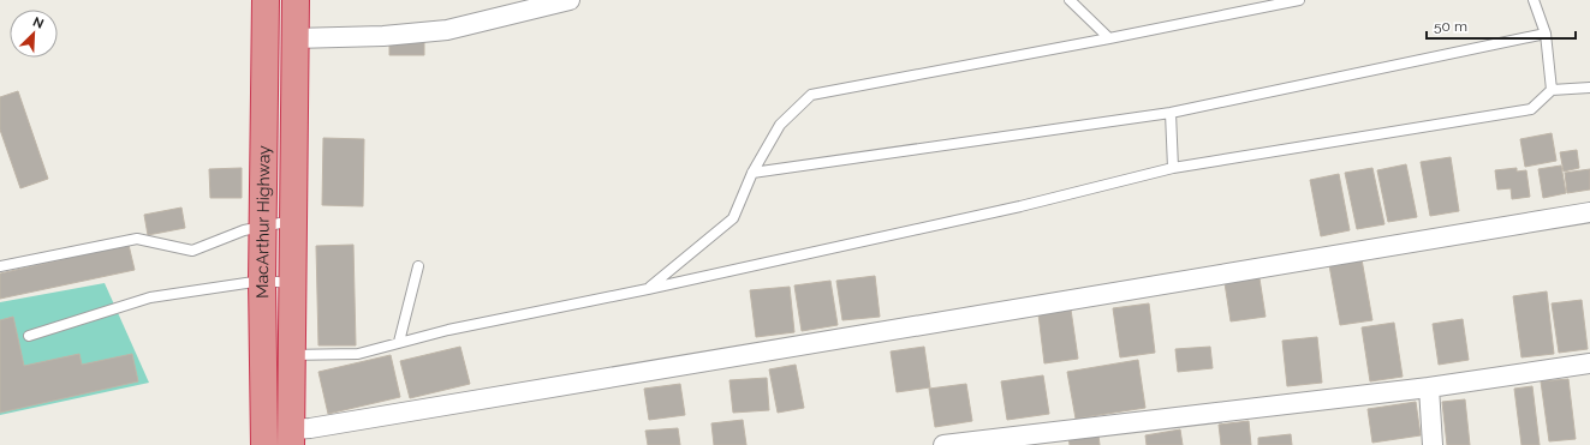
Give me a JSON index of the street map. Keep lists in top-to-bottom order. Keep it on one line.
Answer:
{"streets":{"highway":["MacArthur Highway"]},"scale_bar":"50 m","north":"top right"}
